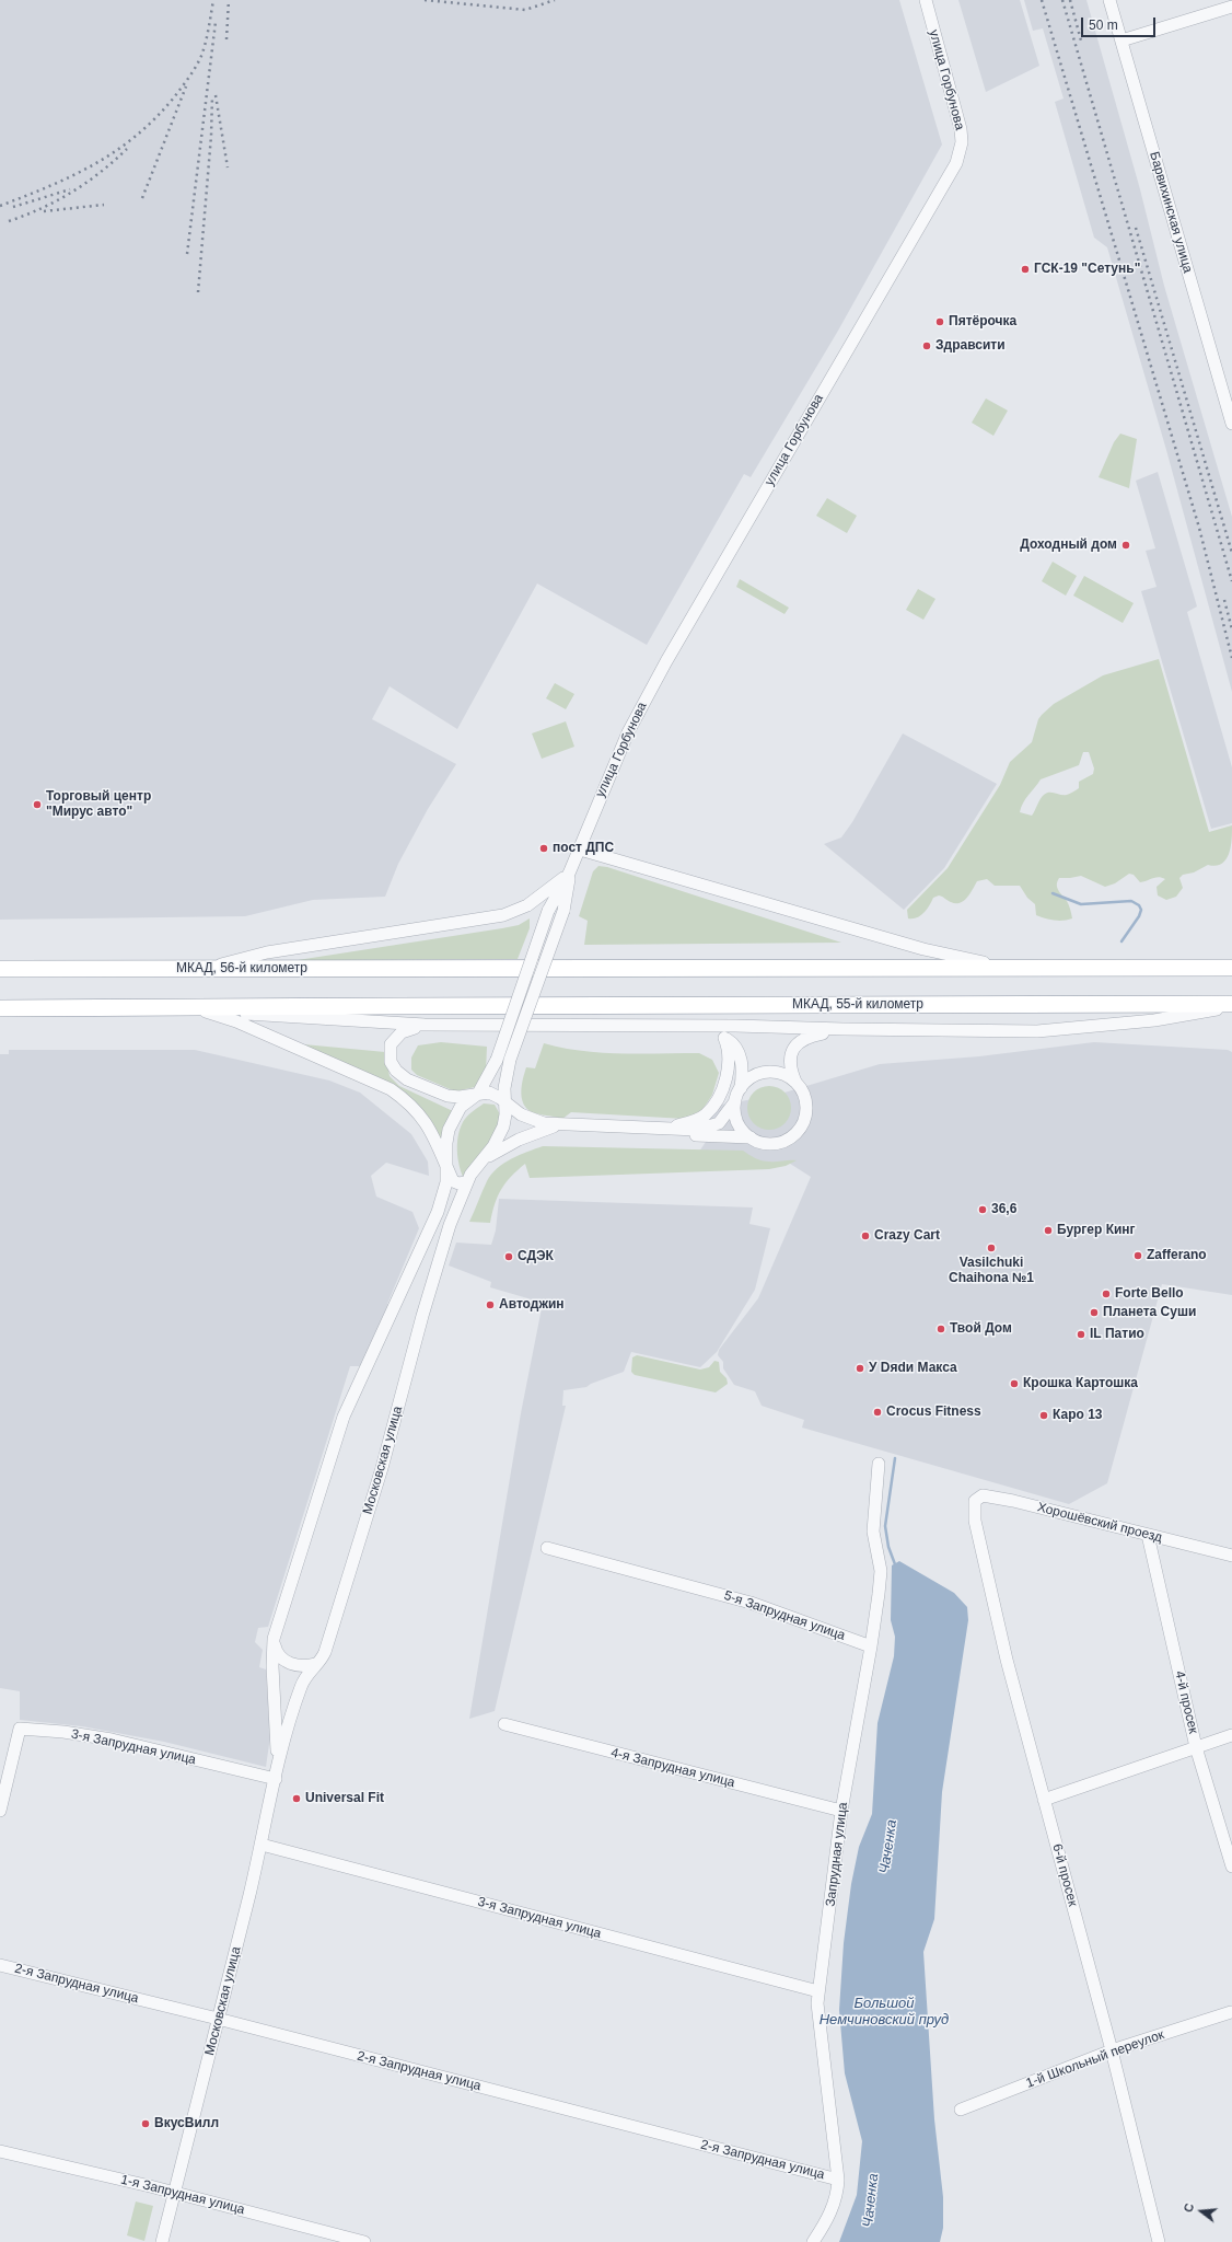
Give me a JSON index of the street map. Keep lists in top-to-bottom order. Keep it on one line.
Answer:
{"streets":{"highway":["МКАД, 56-й километр","МКАД, 55-й километр"],"street":["улица Горбунова","Барвихинская улица","Московская улица","Хорошёвский проезд","5-я Запрудная улица","4-й просек","3-я Запрудная улица","4-я Запрудная улица","Запрудная улица","6-й просек","2-я Запрудная улица","1-й Школьный переулок","1-я Запрудная улица"]},"crossings":[["улица Горбунова","Московская улица"],["Московская улица","3-я Запрудная улица"],["Московская улица","2-я Запрудная улица"],["Московская улица","1-я Запрудная улица"],["Хорошёвский проезд","4-й просек"],["Хорошёвский проезд","6-й просек"],["5-я Запрудная улица","Запрудная улица"],["3-я Запрудная улица","Запрудная улица"],["4-я Запрудная улица","Запрудная улица"],["Запрудная улица","2-я Запрудная улица"],["6-й просек","1-й Школьный переулок"]],"water":["Чаченка","Большой Немчиновский пруд"],"places":["ГСК-19 \"Сетунь\"","Пятёрочка","Здравсити","Доходный дом","Торговый центр \"Мирус авто\"","пост ДПС","36,6","Бургер Кинг","Crazy Cart","Vasilchuki Chaihona №1","Zafferano","СДЭК","Forte Bello","Автоджин","Планета Суши","Твой Дом","IL Патио","У Dяdи Макса","Крошка Картошка","Crocus Fitness","Каро 13","Universal Fit","ВкусВилл"],"scale_bar":"50 m","north":"left"}
